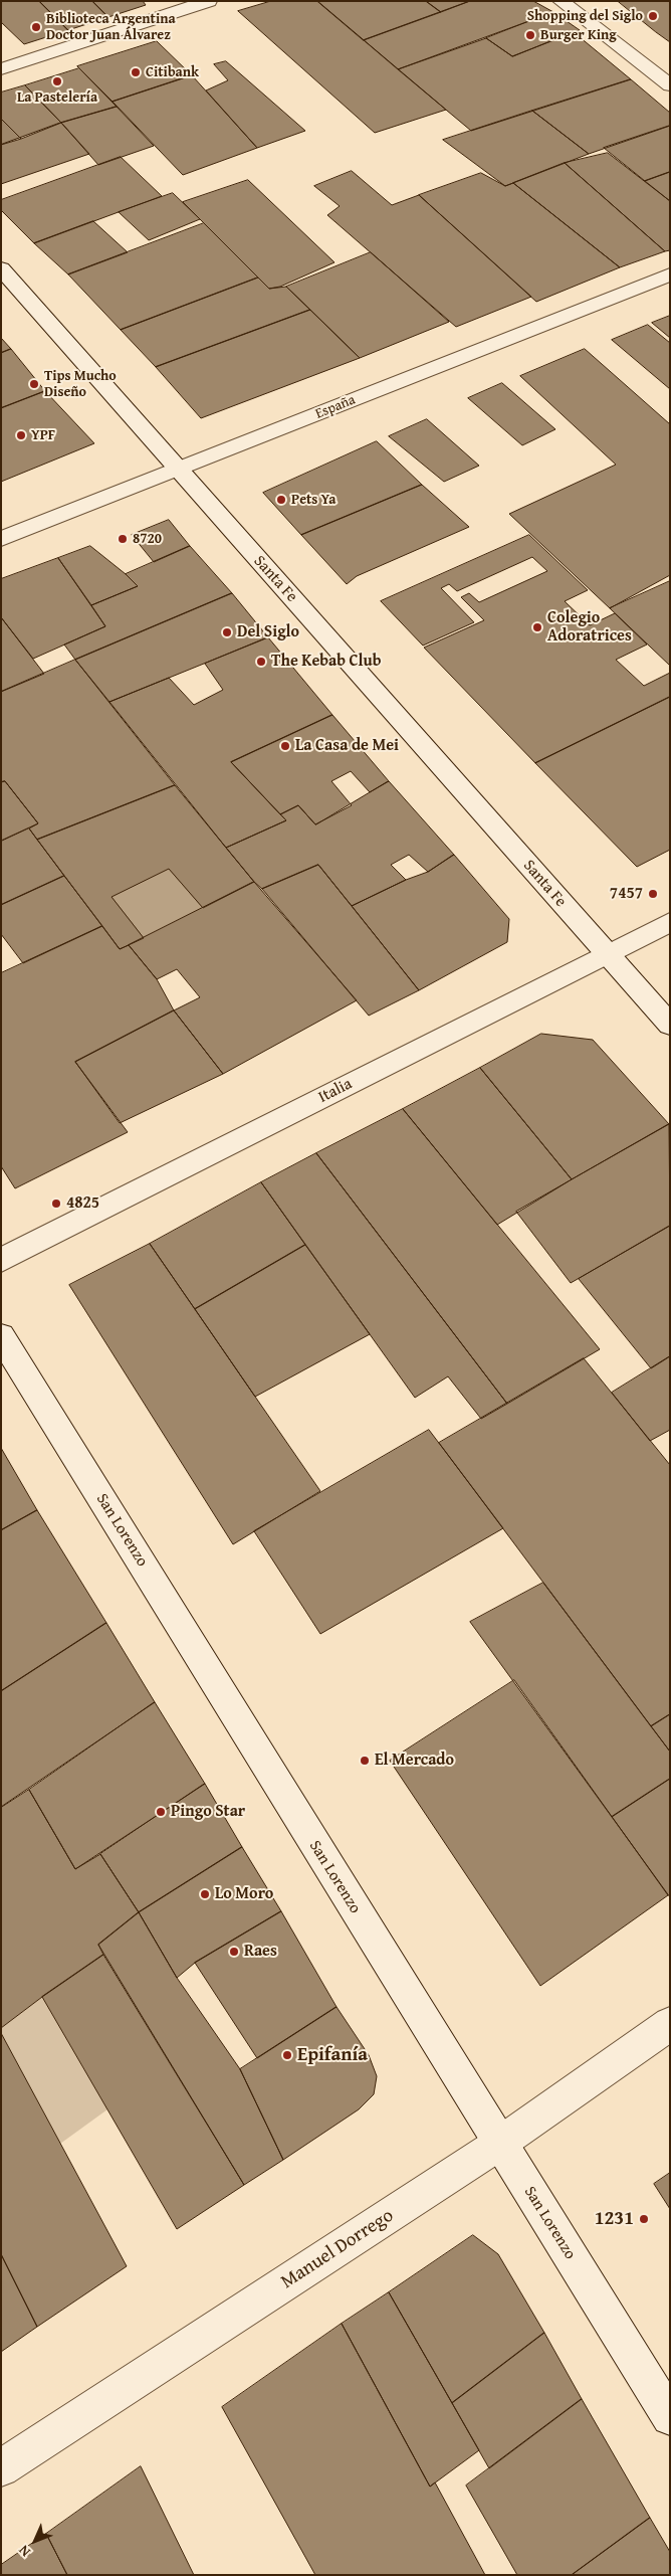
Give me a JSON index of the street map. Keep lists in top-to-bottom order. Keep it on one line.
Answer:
{"streets":{"street":["España","Santa Fe","Italia","San Lorenzo","Manuel Dorrego"]},"crossings":[["España","Santa Fe"],["Santa Fe","Italia"],["San Lorenzo","Manuel Dorrego"]],"places":["Shopping del Siglo","Biblioteca Argentina Doctor Juan Álvarez","Burger King","Citibank","La Pastelería","Tips Mucho Diseño","YPF","Pets Ya","8720","Colegio Adoratrices","Del Siglo","The Kebab Club","La Casa de Mei","7457","4825","El Mercado","Pingo Star","Lo Moro","Raes","Epifanía","1231"],"north":"bottom left"}
